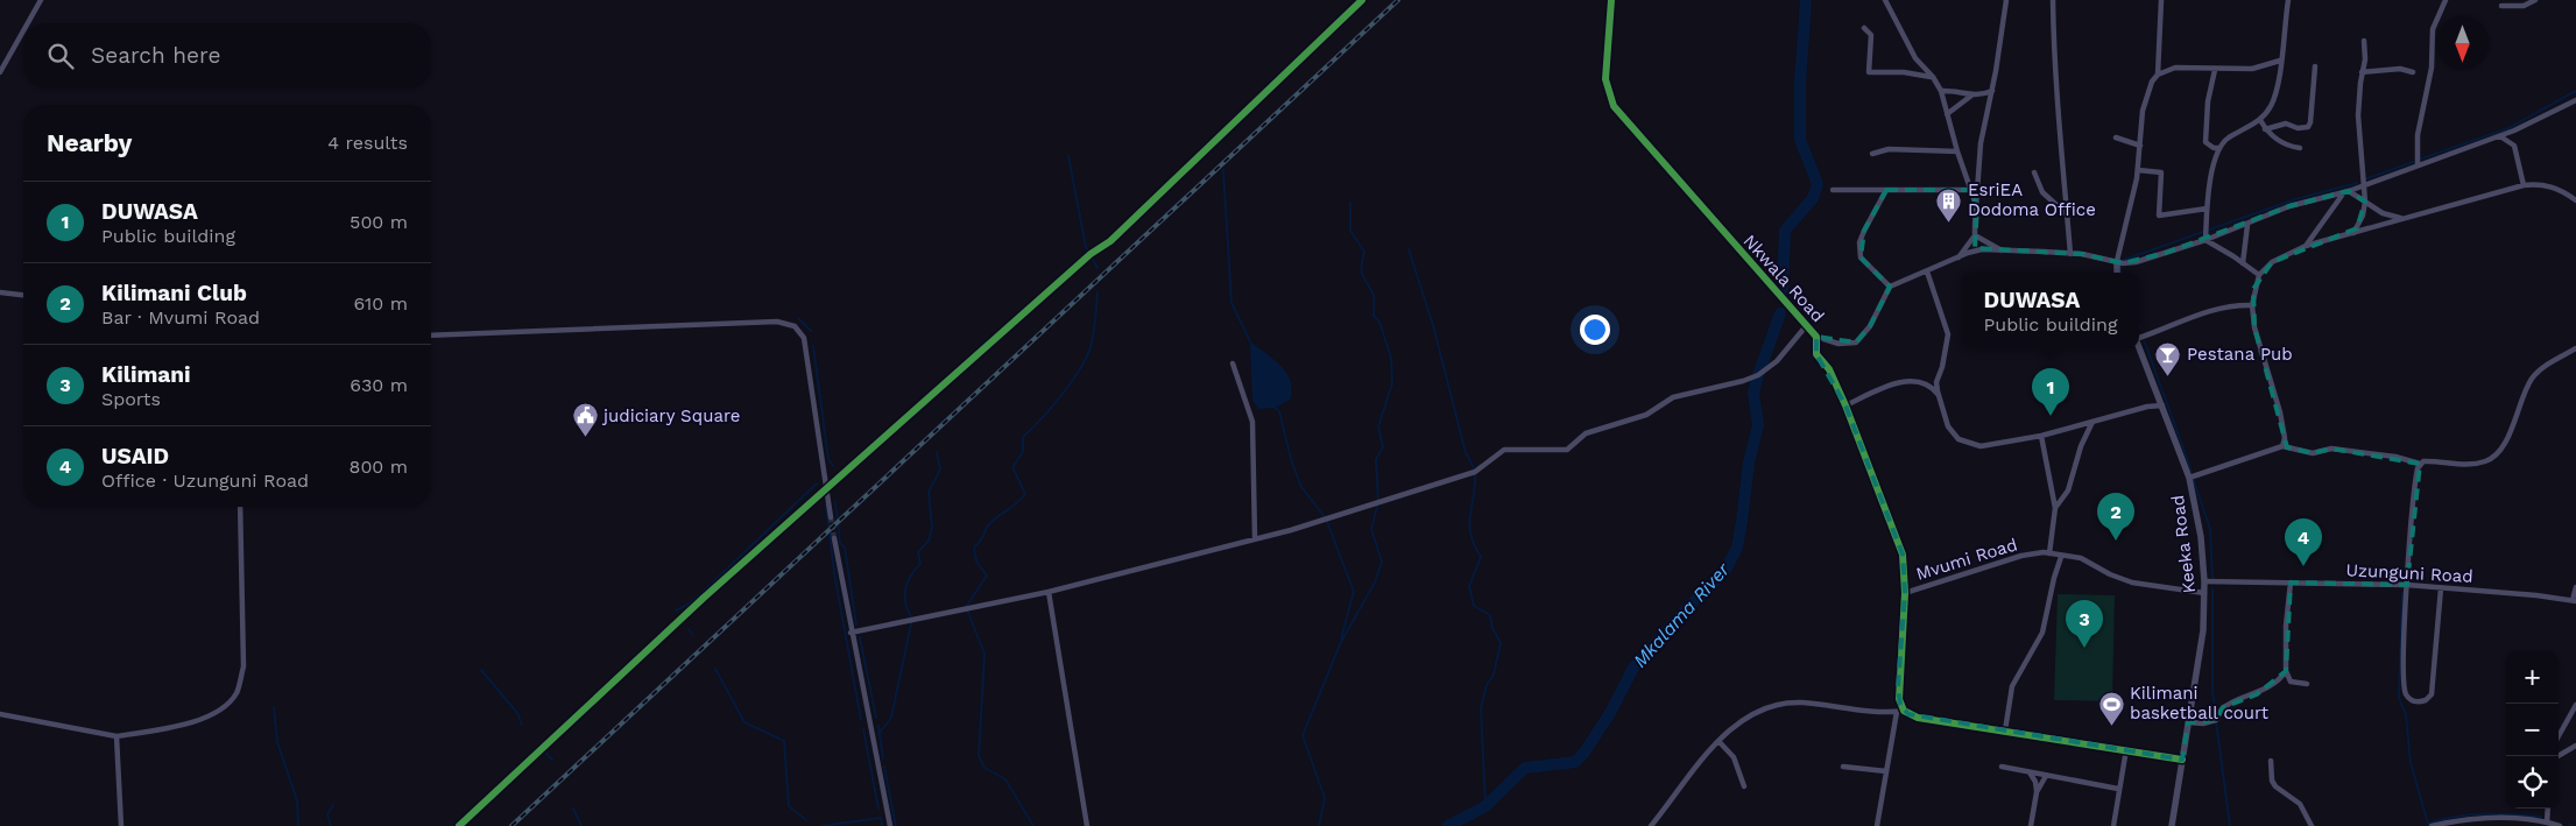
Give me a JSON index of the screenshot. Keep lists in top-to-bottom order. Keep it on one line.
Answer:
{"streets":{"street":["Nkwala Road","Keeka Road","Mvumi Road","Uzunguni Road"]},"crossings":[["Nkwala Road","Mvumi Road"],["Keeka Road","Mvumi Road"],["Keeka Road","Uzunguni Road"]],"water":["Mkalama River"],"places":{"building":["EsriEA Dodoma Office"],"bar":["Pestana Pub"],"public building":["judiciary Square"],"sports":["Kilimani basketball court"]},"north":"bottom","page":{"search":"Search here","heading":["Nearby","4 results"],"list":[{"mark":"1","name":"DUWASA","note":"Public building","value":"500 m"},{"mark":"2","name":"Kilimani Club","note":"Bar · Mvumi Road","value":"610 m"},{"mark":"3","name":"Kilimani","note":"Sports","value":"630 m"},{"mark":"4","name":"USAID","note":"Office · Uzunguni Road","value":"800 m"}],"popup":["DUWASA","Public building"],"pins":["1","2","4","3"],"map_buttons":["+","−"]}}
